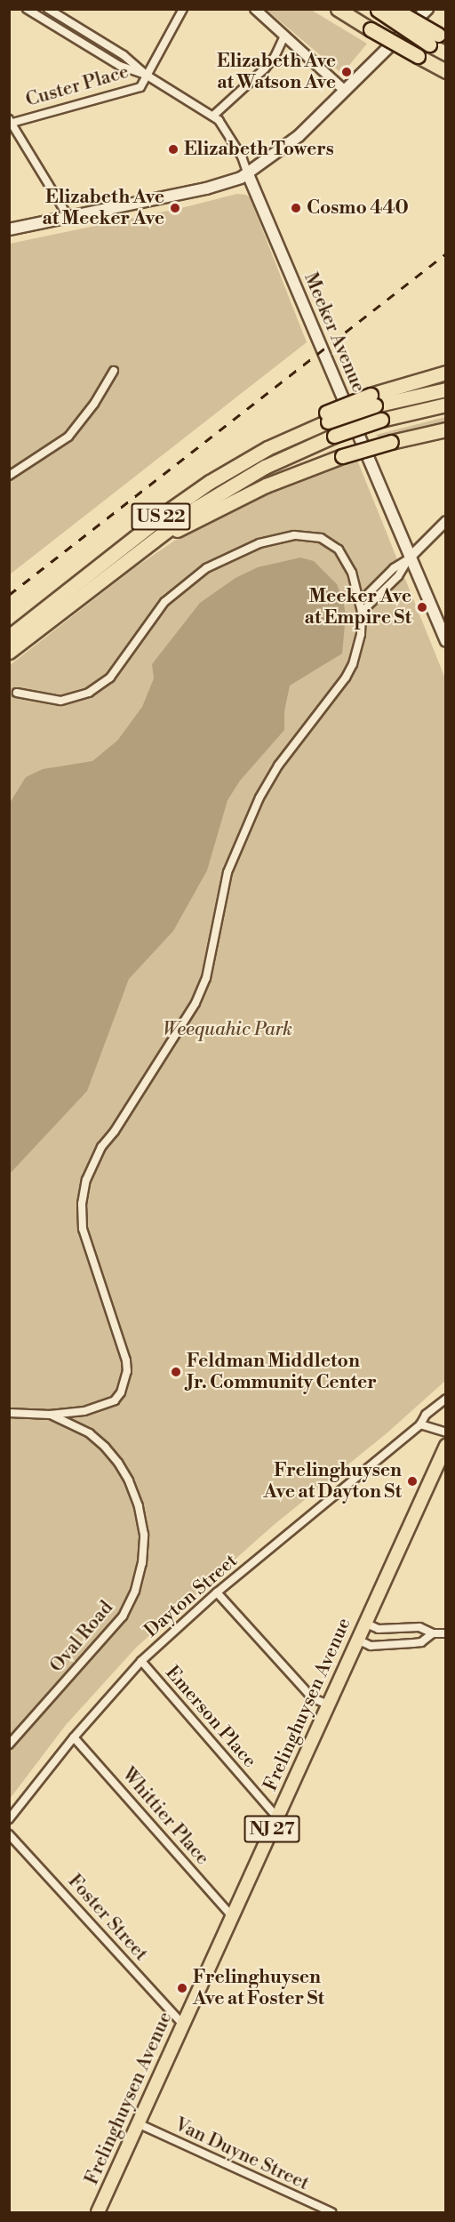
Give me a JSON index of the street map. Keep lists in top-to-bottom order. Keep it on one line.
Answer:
{"streets":{"highway":["US 22"],"main road":["Meeker Avenue","Frelinghuysen Avenue","NJ 27"],"street":["Custer Place","Dayton Street","Oval Road","Emerson Place","Whittier Place","Foster Street","Van Duyne Street"]},"crossings":[["Custer Place","Meeker Avenue"],["Dayton Street","Emerson Place"],["Dayton Street","Whittier Place"],["Frelinghuysen Avenue","Emerson Place"],["Frelinghuysen Avenue","Whittier Place"],["Frelinghuysen Avenue","Foster Street"],["Frelinghuysen Avenue","Van Duyne Street"]],"parks":["Weequahic Park"],"places":["Elizabeth Ave at Watson Ave","Elizabeth Towers","Elizabeth Ave at Meeker Ave","Cosmo 440","Meeker Ave at Empire St","Feldman Middleton Jr. Community Center","Frelinghuysen Ave at Dayton St","Frelinghuysen Ave at Foster St"]}
